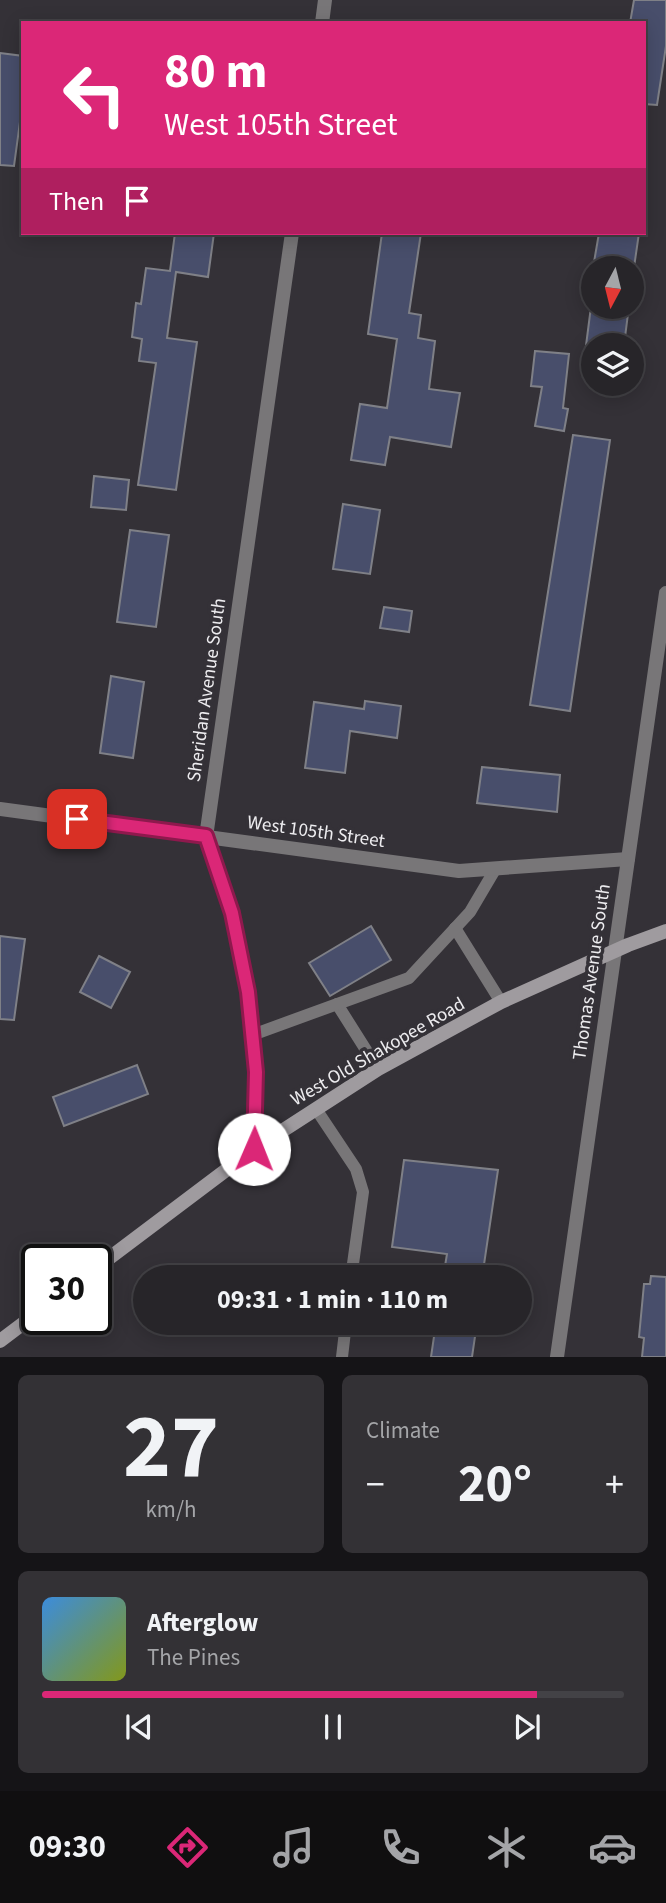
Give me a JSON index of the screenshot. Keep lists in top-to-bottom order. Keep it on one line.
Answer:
{"streets":{"main road":["West Old Shakopee Road"],"street":["Sheridan Avenue South","West 105th Street","Thomas Avenue South"]},"crossings":[["Sheridan Avenue South","West 105th Street"],["Sheridan Avenue South","West Old Shakopee Road"],["West 105th Street","Thomas Avenue South"],["Thomas Avenue South","West Old Shakopee Road"]],"north":"bottom","page":{"turn":["80 m","West 105th Street"],"then":"Then","limit":"30","trip":"09:31 · 1 min · 110 m","tile":[["27","km/h"],"Climate"],"heat":["−","20°","+"],"song":["Afterglow","The Pines"],"tabs":"09:30"}}
